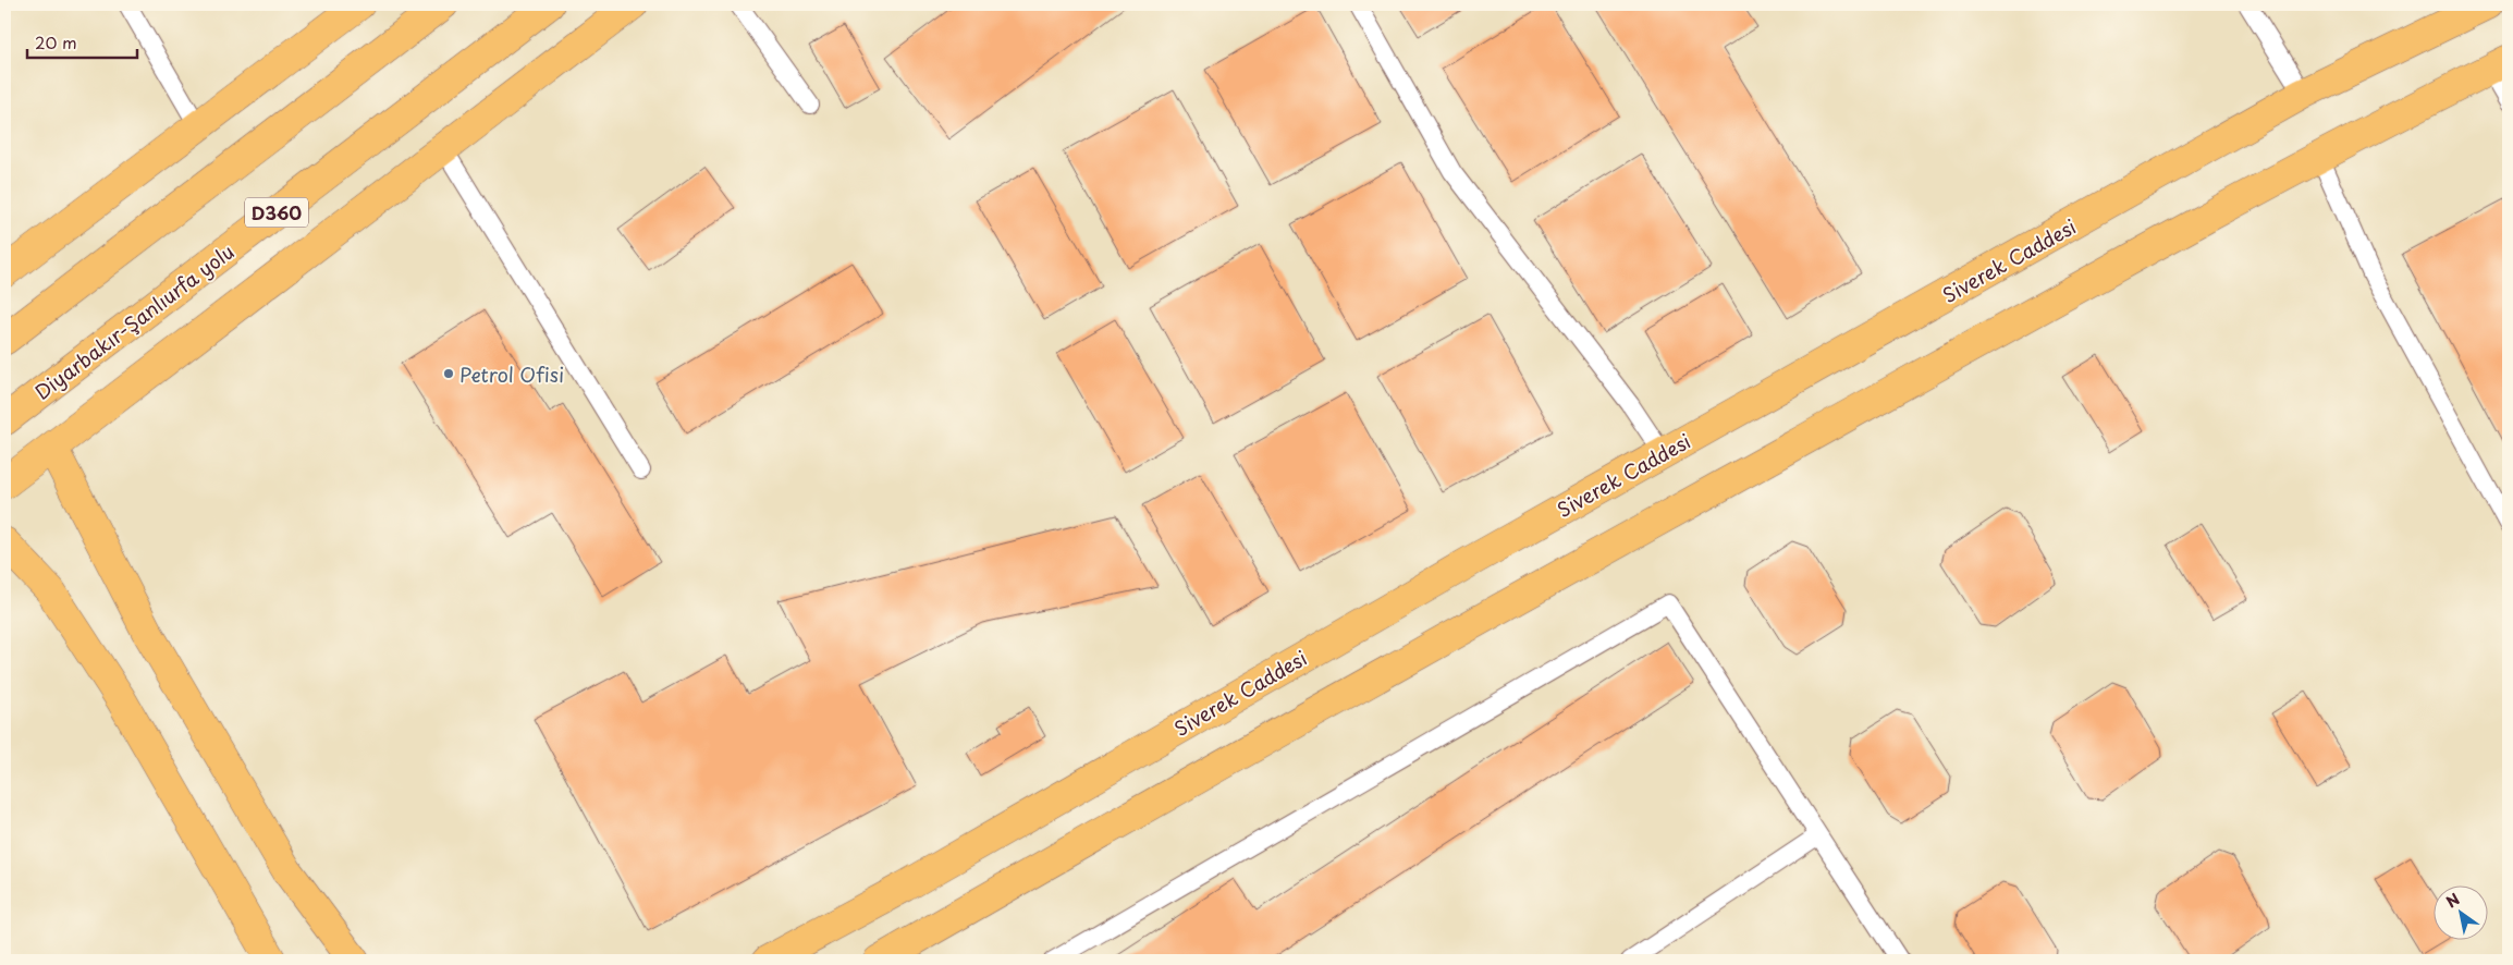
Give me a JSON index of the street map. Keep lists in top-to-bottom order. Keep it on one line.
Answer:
{"streets":{"main road":["D360","Siverek Caddesi","Diyarbakır-Şanlıurfa yolu"]},"places":["Petrol Ofisi"],"scale_bar":"20 m","north":"top left"}
